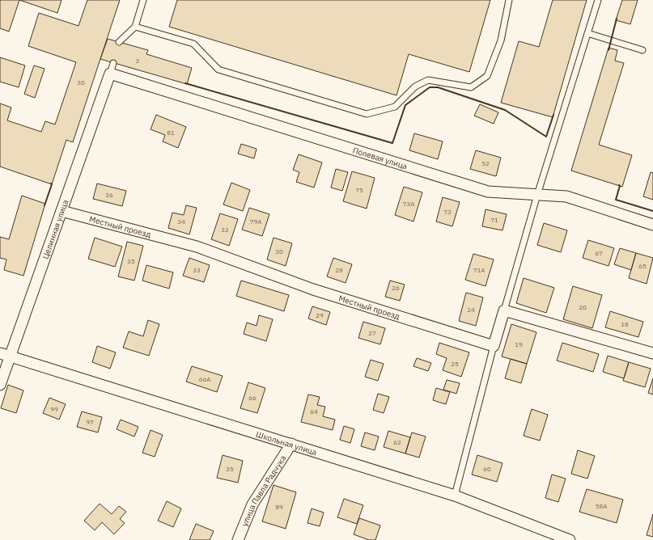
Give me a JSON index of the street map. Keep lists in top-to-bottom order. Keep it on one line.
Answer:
{"streets":{"street":["Полевая улица","Местный проезд","Целинная улица","Школьная улица","улица Павла Радчука"]},"crossings":[["Полевая улица","Целинная улица"],["Местный проезд","Целинная улица"],["Целинная улица","Школьная улица"],["Школьная улица","улица Павла Радчука"]],"house_numbers":["3","30","81","52","75","36","73А","73","71","34","79А","32","30","67","35","65","33","28","71А","26","20","24","29","18","27","19","25","66А","66","99","64","97","62","35","60","58А","89"]}
